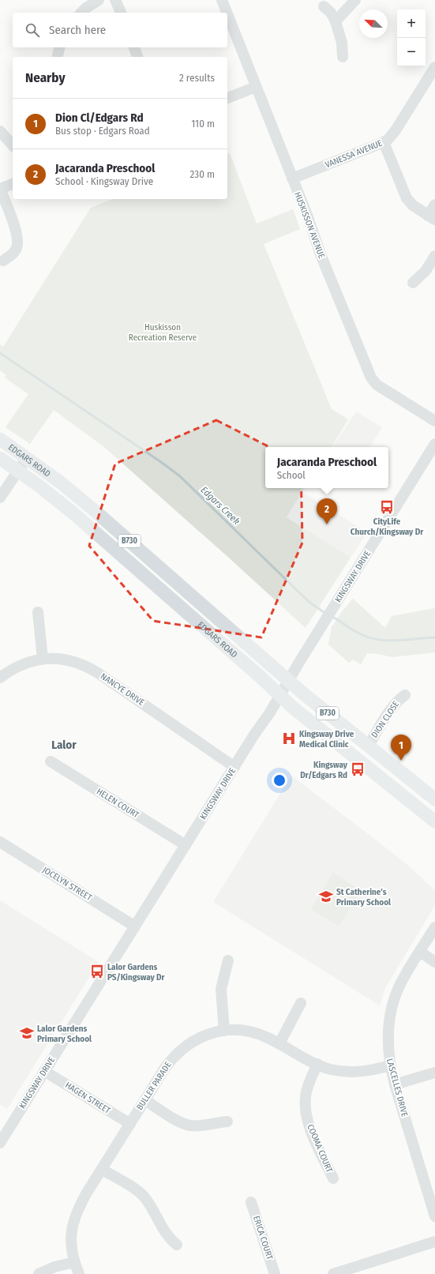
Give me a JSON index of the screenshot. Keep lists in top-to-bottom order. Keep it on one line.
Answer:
{"streets":{"main road":["EDGARS ROAD","B730"],"street":["VANESSA AVENUE","HUSKISSON AVENUE","KINGSWAY DRIVE","NANCYE DRIVE","DION CLOSE","HELEN COURT","JOCELYN STREET","BULLER PARADE","LASCELLES DRIVE","HAGEN STREET","COOMA COURT","ERICA COURT"]},"crossings":[["VANESSA AVENUE","HUSKISSON AVENUE"],["EDGARS ROAD","KINGSWAY DRIVE"],["EDGARS ROAD","DION CLOSE"],["KINGSWAY DRIVE","NANCYE DRIVE"],["KINGSWAY DRIVE","HELEN COURT"],["KINGSWAY DRIVE","JOCELYN STREET"],["KINGSWAY DRIVE","HAGEN STREET"],["BULLER PARADE","LASCELLES DRIVE"],["BULLER PARADE","HAGEN STREET"],["BULLER PARADE","COOMA COURT"]],"districts":["Lalor"],"water":["Edgars Creek"],"parks":["Huskisson Recreation Reserve"],"places":{"bus stop":["CityLife Church/Kingsway Dr","Kingsway Dr/Edgars Rd","Lalor Gardens PS/Kingsway Dr"],"hospital":["Kingsway Drive Medical Clinic"],"school or university":["St Catherine's Primary School","Lalor Gardens Primary School"]},"north":"top left","page":{"map_buttons":["+","−"],"search":"Search here","heading":["Nearby","2 results"],"list":[{"mark":"1","name":"Dion Cl/Edgars Rd","note":"Bus stop · Edgars Road","value":"110 m"},{"mark":"2","name":"Jacaranda Preschool","note":"School · Kingsway Drive","value":"230 m"}],"popup":["Jacaranda Preschool","School"],"pins":["2","1"]}}
